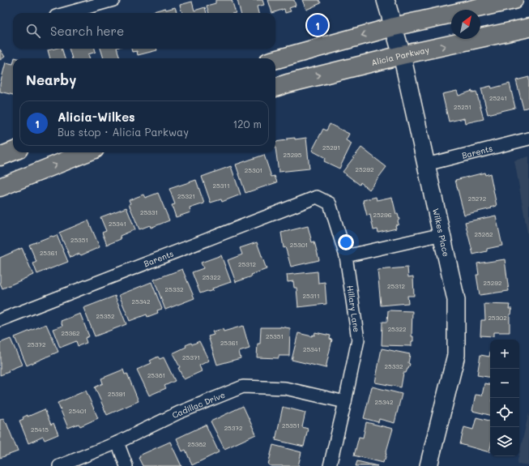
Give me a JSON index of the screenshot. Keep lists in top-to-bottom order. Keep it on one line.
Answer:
{"streets":{"main road":["Alicia Parkway"],"street":["Barents","Wilkes Place","Hillary Lane","Cadillac Drive"]},"crossings":[["Alicia Parkway","Wilkes Place"],["Barents","Wilkes Place"],["Barents","Hillary Lane"],["Hillary Lane","Cadillac Drive"]],"house_numbers":["25241","25251","25291","25295","25292","25301","25311","25321","25272","25331","25296","25341","25282","25351","25301","25361","25312","25322","25292","25312","25332","25311","25342","25352","25302","25322","25362","25351","25361","25372","25341","25371","25332","25381","25391","25342","25401","25351","25372","25415","25382"],"north":"top right","page":{"pins":"1","search":"Search here","heading":"Nearby","list":[{"mark":"1","name":"Alicia-Wilkes","note":"Bus stop · Alicia Parkway","value":"120 m"}],"map_buttons":["+","−"]}}
